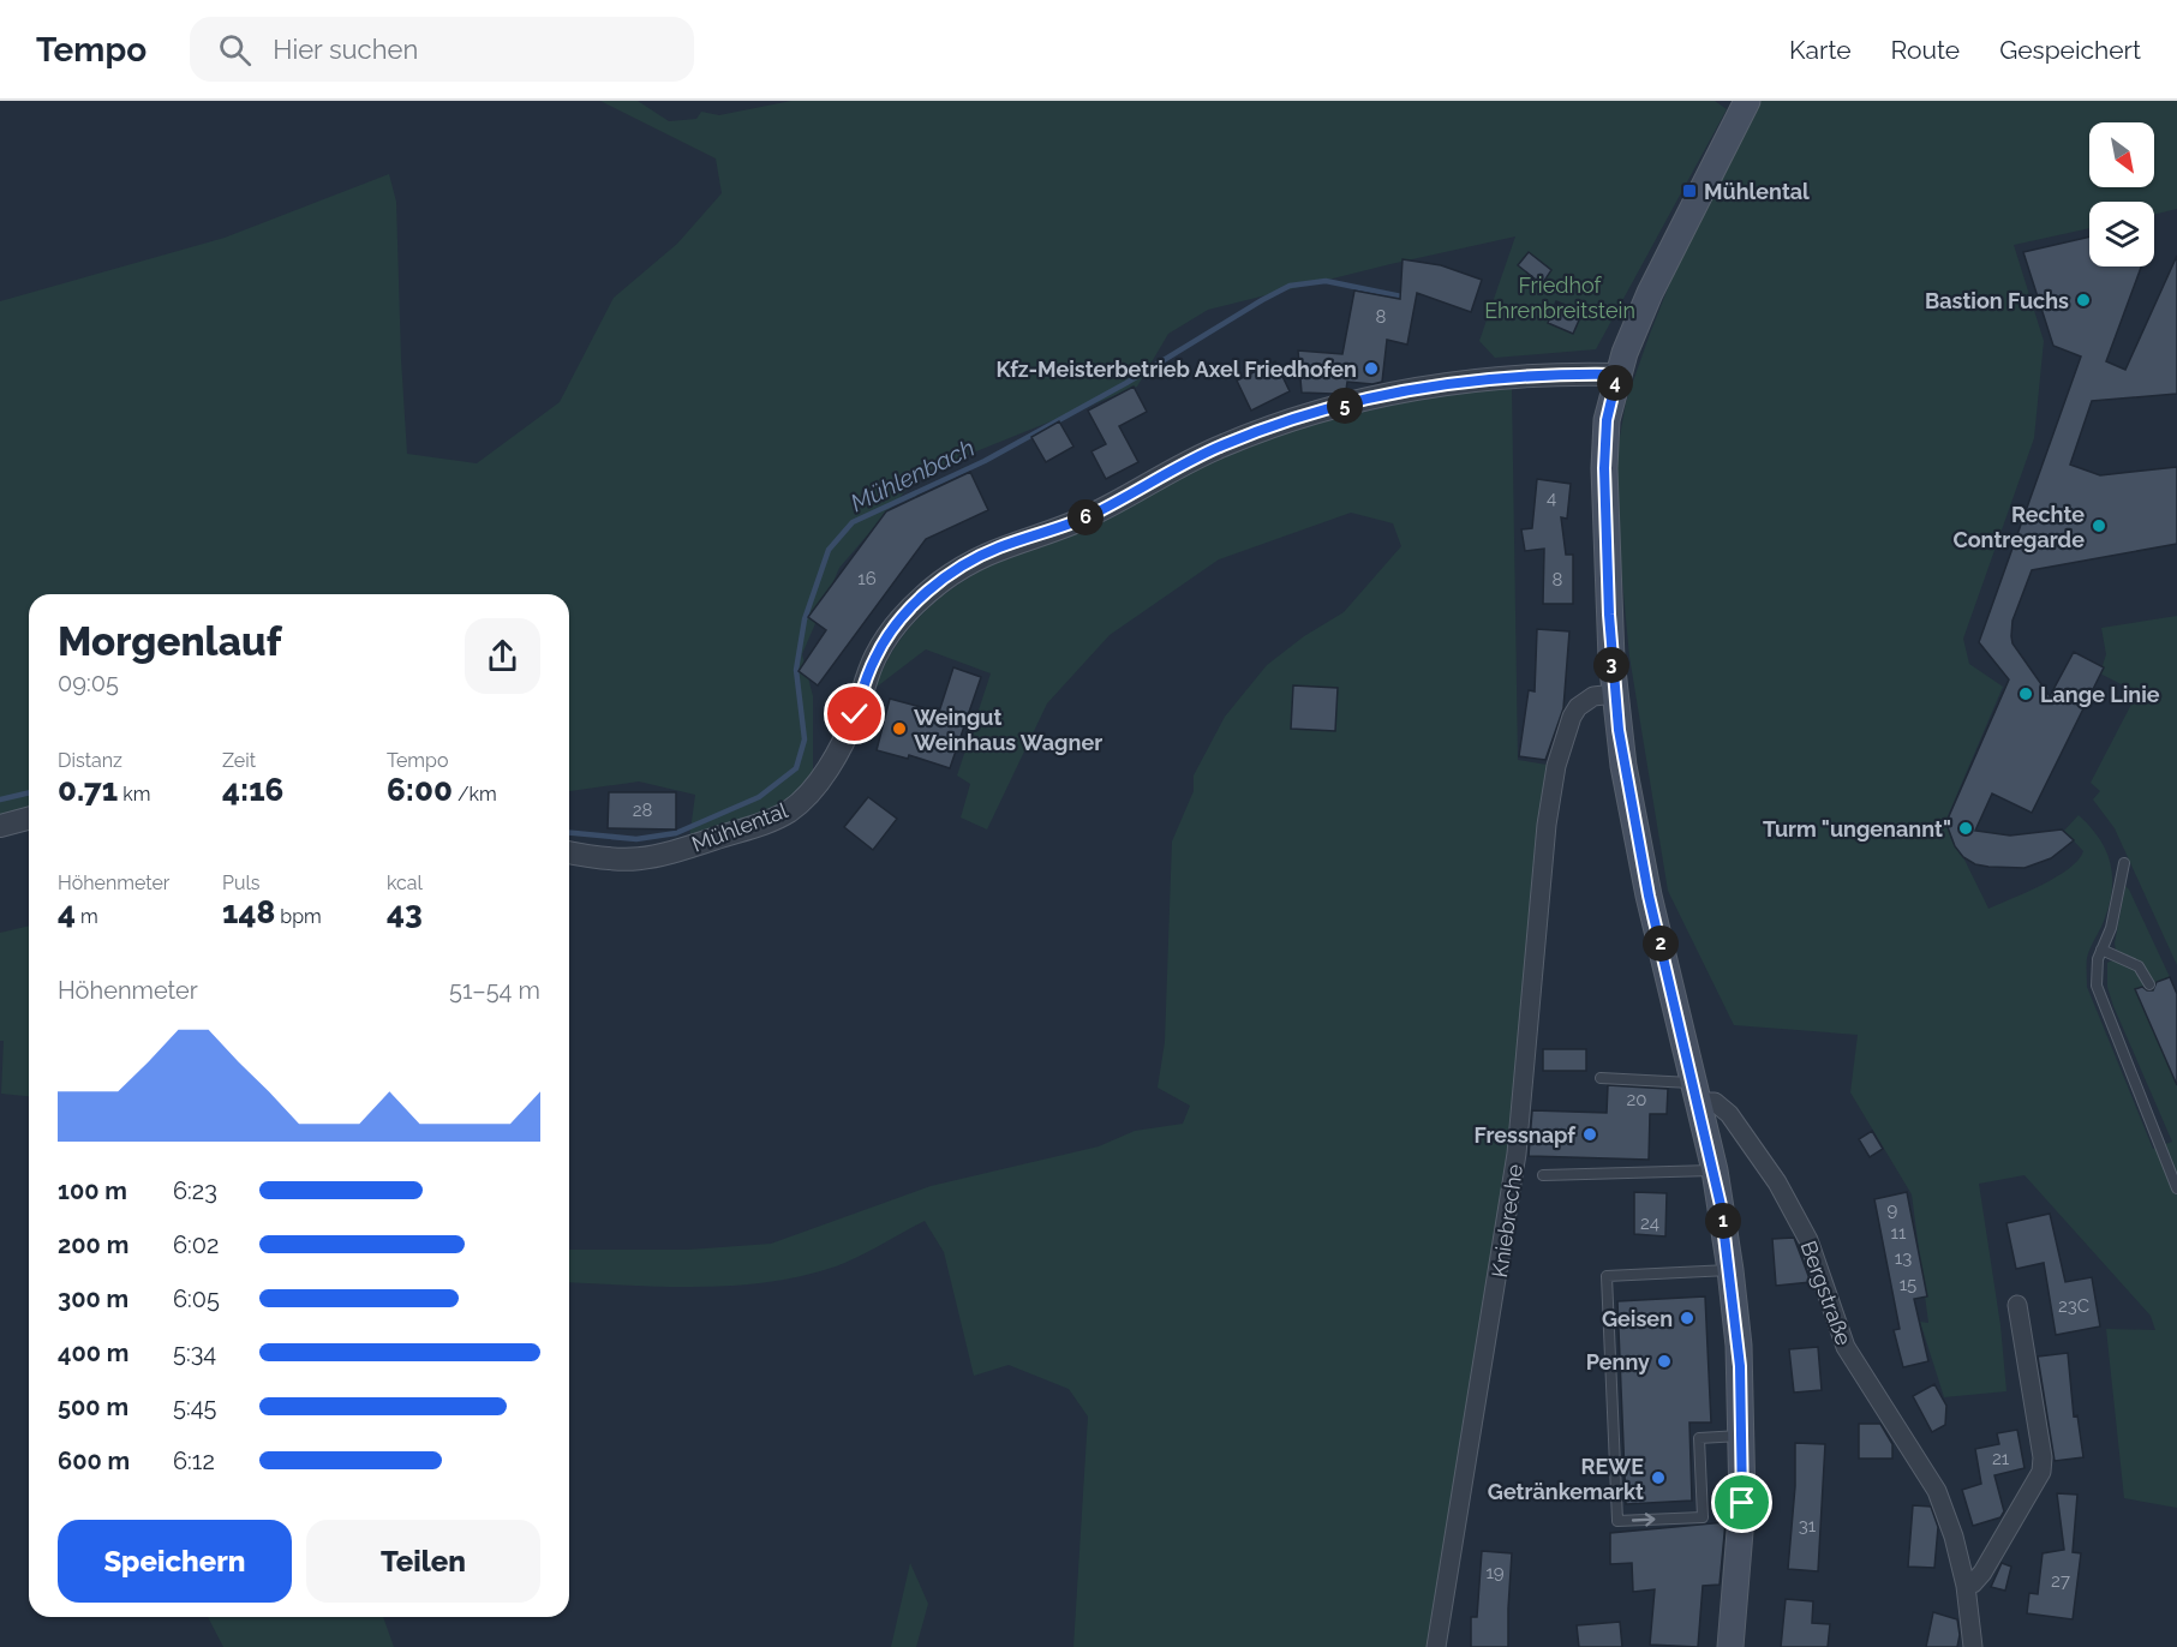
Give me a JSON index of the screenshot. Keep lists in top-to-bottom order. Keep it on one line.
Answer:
{"streets":{"street":["Mühlental","Kniebreche","Bergstraße"]},"water":["Mühlenbach"],"parks":["Friedhof Ehrenbreitstein"],"places":{"transit":["Mühlental"],"other":["Bastion Fuchs","Kfz-Meisterbetrieb Axel Friedhofen","Rechte Contregarde","Lange Linie","Weingut Weinhaus Wagner","Turm \"ungenannt\"","Fressnapf","Geisen","Penny","REWE Getränkemarkt"]},"house_numbers":["8","4","16","8","28","20","9","24","11","13","15","23C","21","31","19","27"],"north":"bottom right","page":{"header":"Tempo","search":"Hier suchen","nav":["Karte","Route","Gespeichert"],"pins":["4","5","6","3","2","1"],"heading":["Morgenlauf","09:05"],"stats":[["Distanz","0.71 km"],["Zeit","4:16"],["Tempo","6:00 /km"],["Höhenmeter","4 m"],["Puls","148 bpm"],["kcal","43"]],"chart":["Höhenmeter","51–54 m"],"list":[{"name":"100 m","note":"6:23"},{"name":"200 m","note":"6:02"},{"name":"300 m","note":"6:05"},{"name":"400 m","note":"5:34"},{"name":"500 m","note":"5:45"},{"name":"600 m","note":"6:12"}],"buttons":["Speichern","Teilen"]}}
